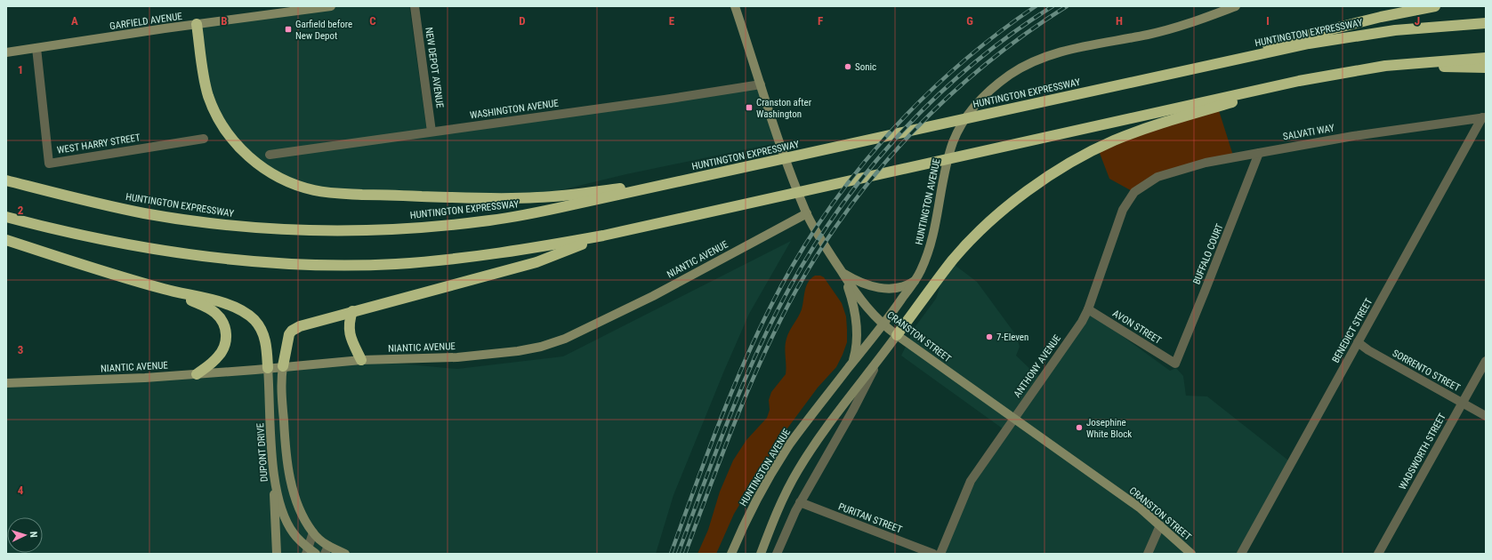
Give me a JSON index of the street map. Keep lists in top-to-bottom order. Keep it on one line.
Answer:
{"streets":{"highway":["HUNTINGTON EXPRESSWAY"],"main road":["GARFIELD AVENUE","HUNTINGTON AVENUE","NIANTIC AVENUE","CRANSTON STREET","DUPONT DRIVE"],"street":["NEW DEPOT AVENUE","WASHINGTON AVENUE","SALVATI WAY","WEST HARRY STREET","BUFFALO COURT","AVON STREET","BENEDICT STREET","ANTHONY AVENUE","SORRENTO STREET","WADSWORTH STREET","PURITAN STREET"]},"crossings":[["GARFIELD AVENUE","WEST HARRY STREET"],["NEW DEPOT AVENUE","WASHINGTON AVENUE"],["WASHINGTON AVENUE","CRANSTON STREET"],["SALVATI WAY","BUFFALO COURT"],["SALVATI WAY","BENEDICT STREET"],["SALVATI WAY","ANTHONY AVENUE"],["HUNTINGTON AVENUE","CRANSTON STREET"],["BUFFALO COURT","AVON STREET"],["NIANTIC AVENUE","CRANSTON STREET"],["NIANTIC AVENUE","DUPONT DRIVE"],["AVON STREET","ANTHONY AVENUE"],["BENEDICT STREET","SORRENTO STREET"],["CRANSTON STREET","ANTHONY AVENUE"],["SORRENTO STREET","WADSWORTH STREET"]],"places":{"transit":["Garfield before New Depot","Cranston after Washington"],"other":["Sonic","7-Eleven","Josephine White Block"]},"north":"right","grid":{"columns":["A","B","C","D","E","F","G","H","I","J"],"rows":["1","2","3","4"]}}
